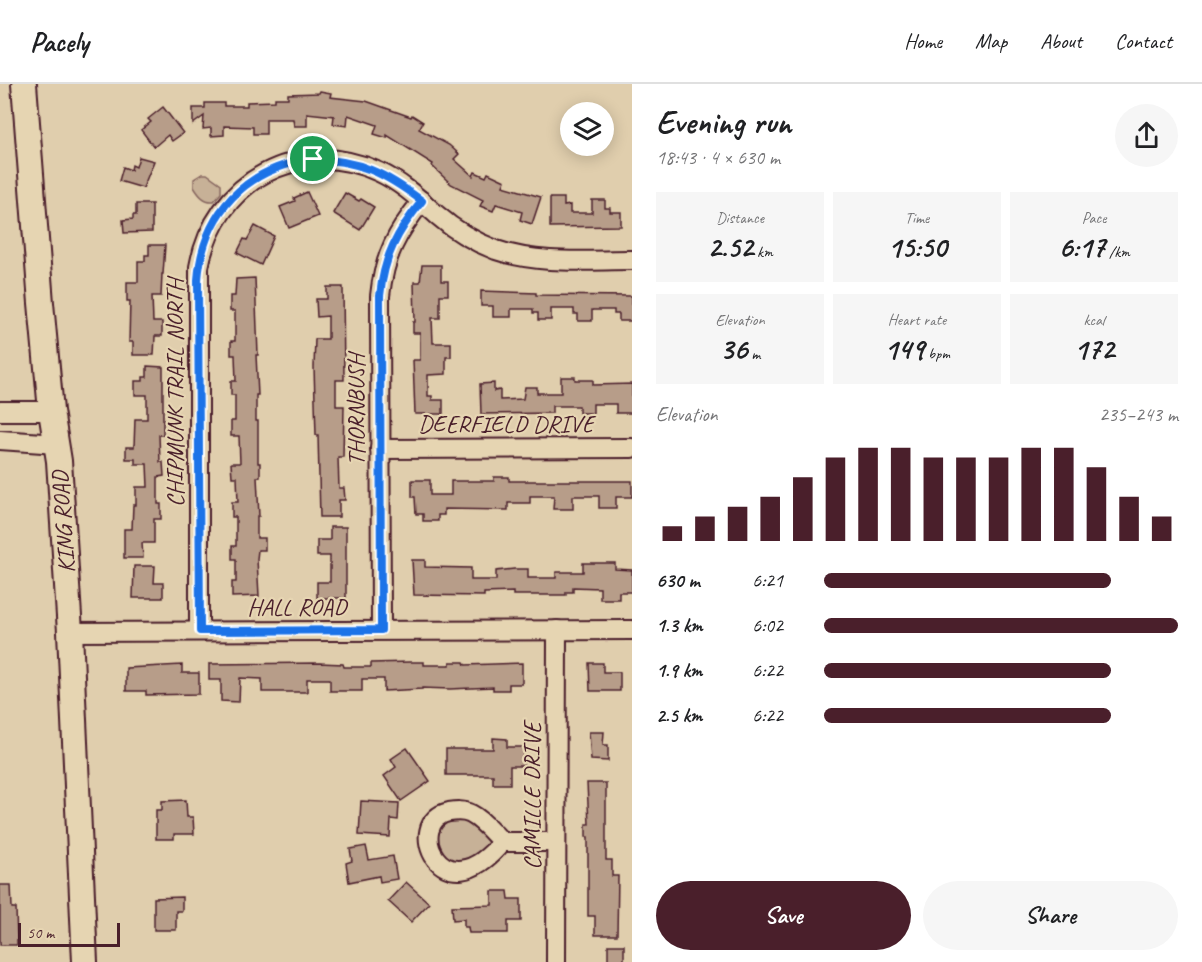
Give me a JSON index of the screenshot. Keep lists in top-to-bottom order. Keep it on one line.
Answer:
{"streets":{"main road":["KING ROAD"],"street":["CHIPMUNK TRAIL NORTH","THORNBUSH","DEERFIELD DRIVE","HALL ROAD","CAMILLE DRIVE"]},"crossings":[["CHIPMUNK TRAIL NORTH","THORNBUSH"],["CHIPMUNK TRAIL NORTH","HALL ROAD"],["THORNBUSH","DEERFIELD DRIVE"],["THORNBUSH","HALL ROAD"],["KING ROAD","HALL ROAD"],["HALL ROAD","CAMILLE DRIVE"]],"scale_bar":"50 m","page":{"header":"Pacely","nav":["Home","Map","About","Contact"],"heading":["Evening run","18:43 · 4 × 630 m"],"stats":[["Distance","2.52 km"],["Time","15:50"],["Pace","6:17 /km"],["Elevation","36 m"],["Heart rate","149 bpm"],["kcal","172"]],"chart":["Elevation","235–243 m"],"list":[{"name":"630 m","note":"6:21"},{"name":"1.3 km","note":"6:02"},{"name":"1.9 km","note":"6:22"},{"name":"2.5 km","note":"6:22"}],"buttons":["Save","Share"],"scale":"50 m"}}
